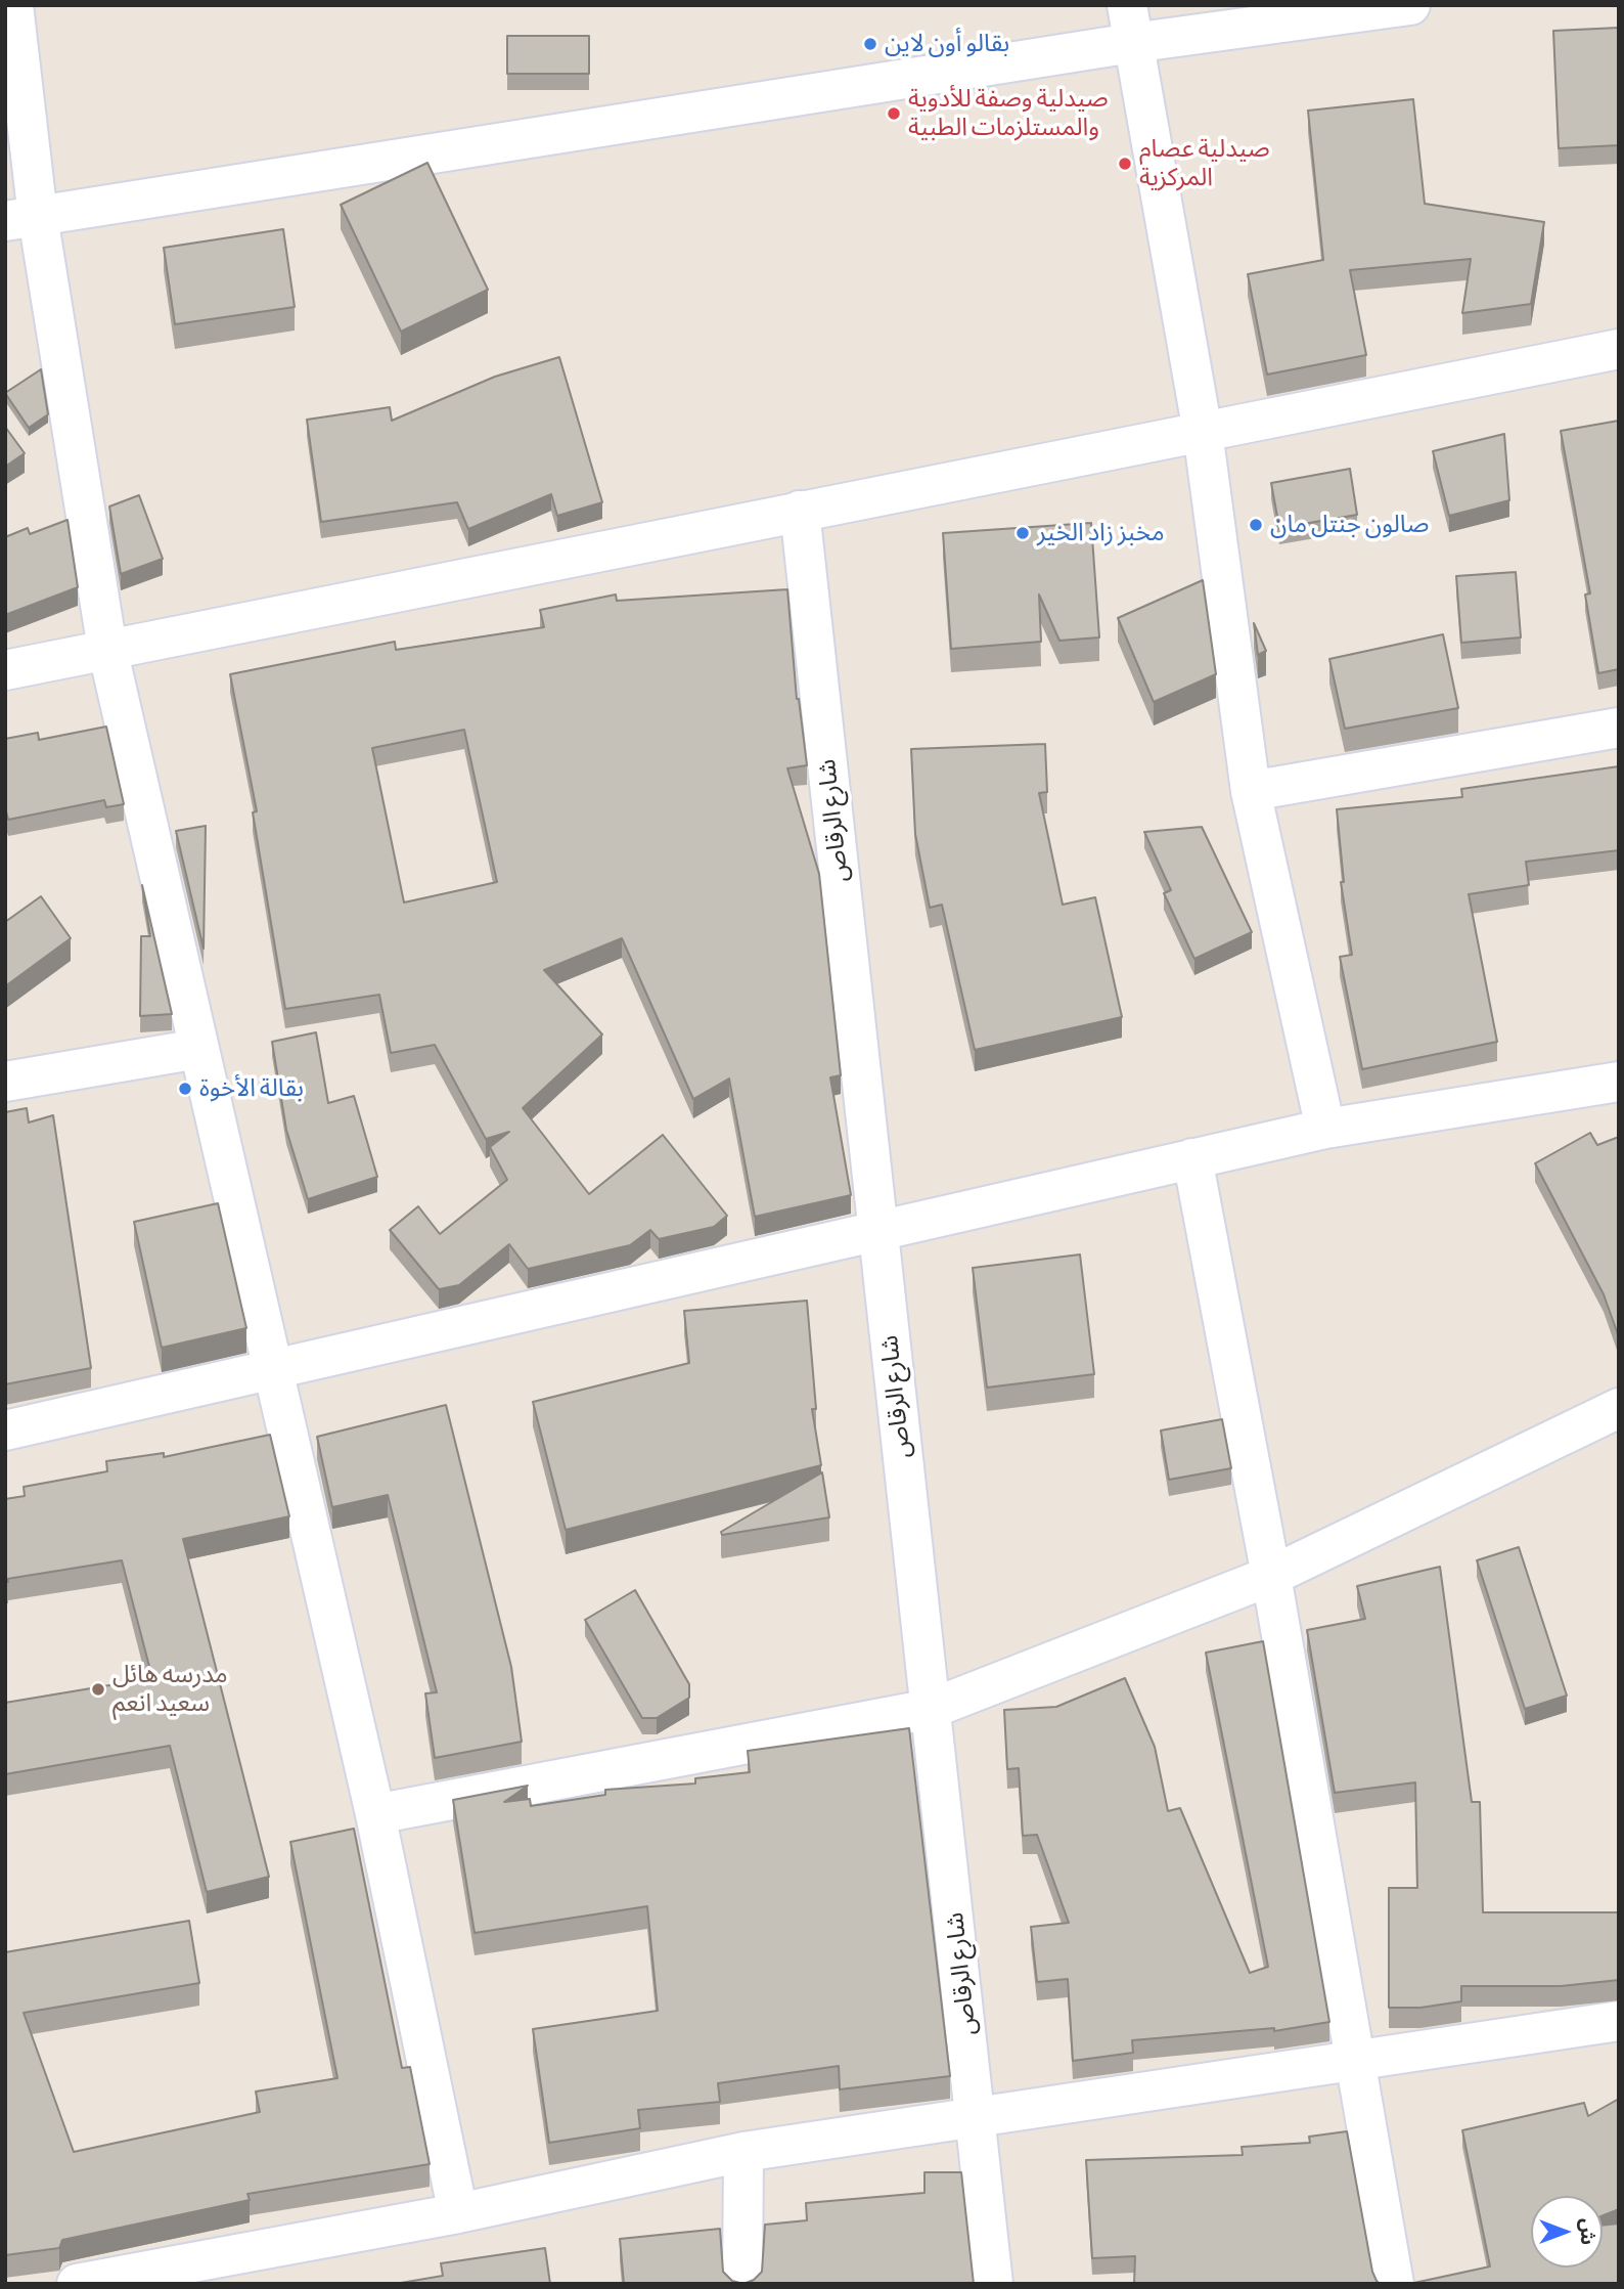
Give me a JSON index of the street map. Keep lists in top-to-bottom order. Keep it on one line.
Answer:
{"streets":{"street":["شارع الرقاص"]},"places":["بقالو أون لاين","صيدلية وصفة للأدوية والمستلزمات الطبية","صيدلية عصام المركزية","صالون جنتل مان","مخبز زاد الخير","بقالة الأخوة","مدرسه هائل سعيد انعم"],"north":"right"}
